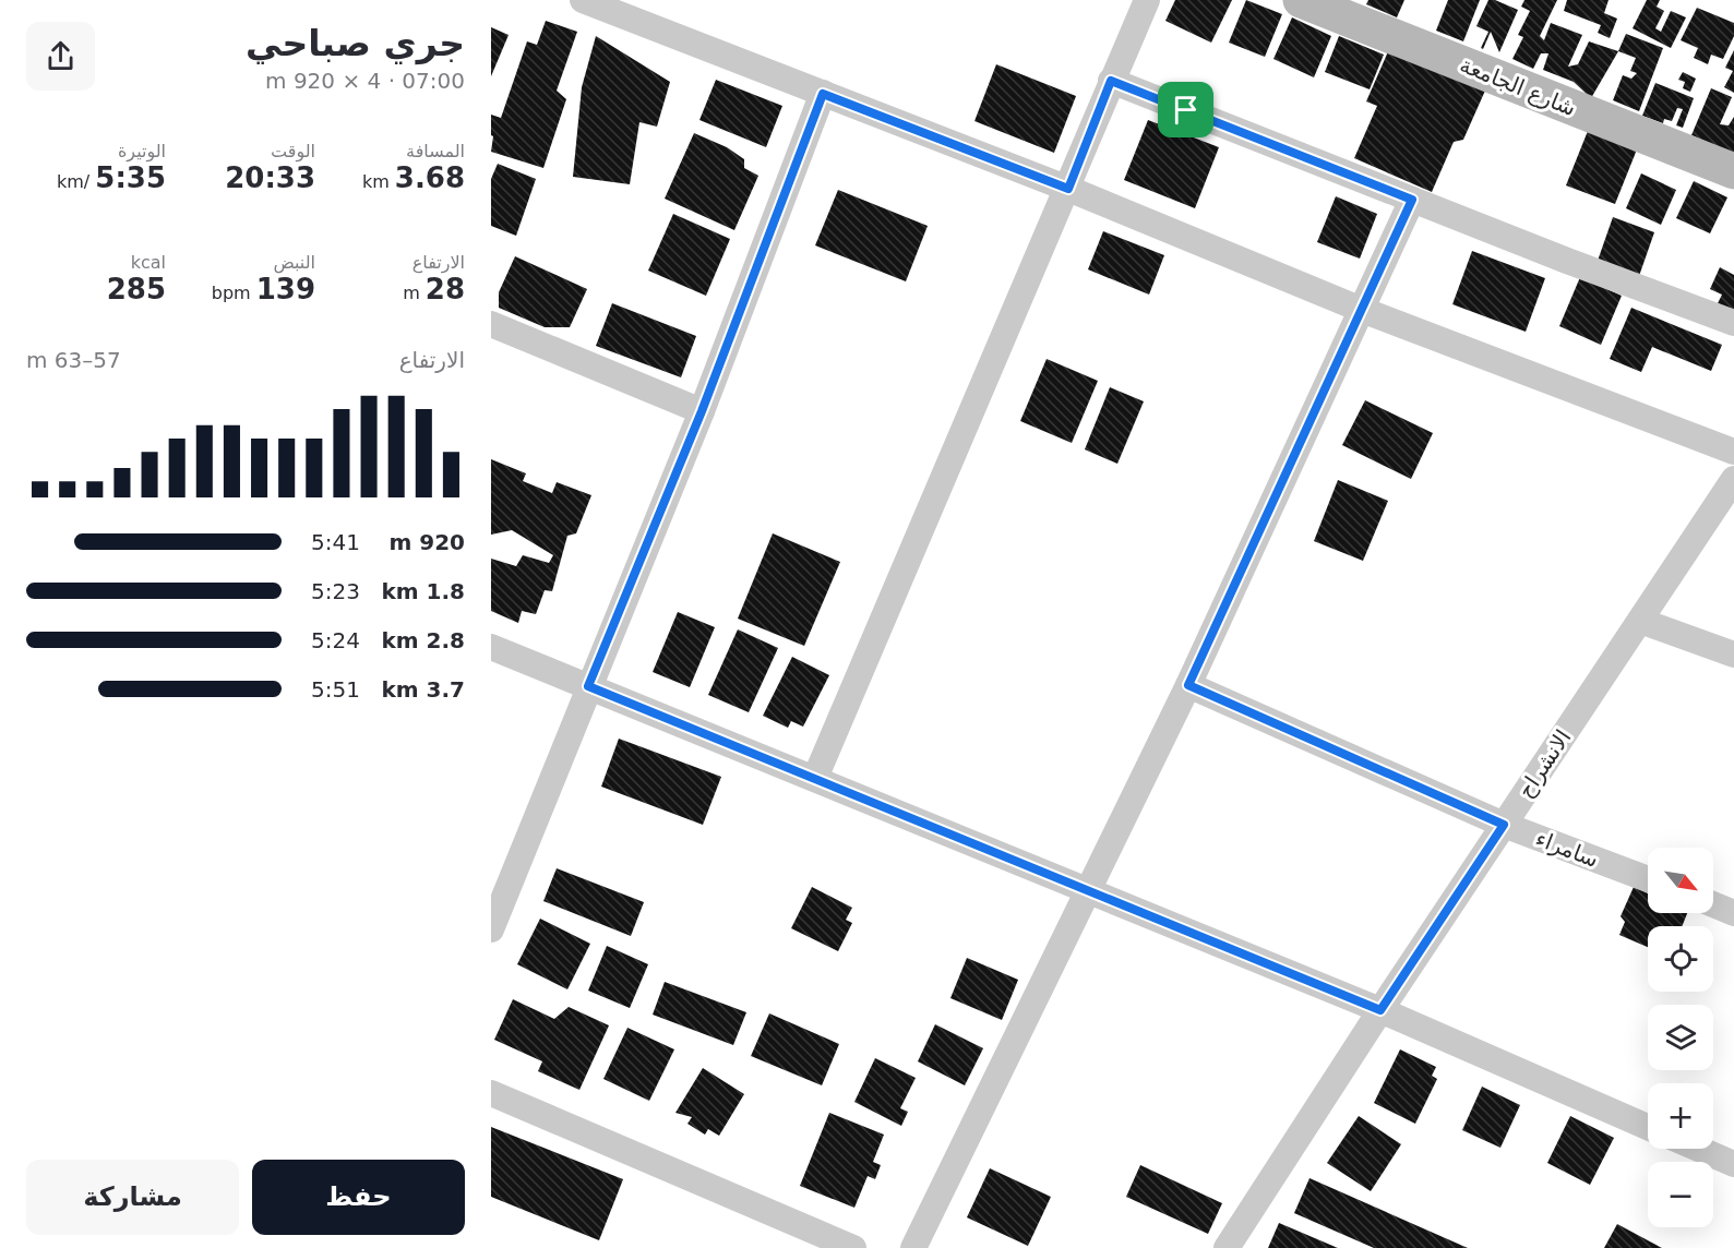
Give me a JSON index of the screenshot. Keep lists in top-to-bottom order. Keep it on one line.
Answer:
{"streets":{"main road":["شارع الجامعة"],"street":["الانشراح","سامراء"]},"crossings":[["الانشراح","سامراء"]],"north":"bottom right","page":{"heading":["جري صباحي","07:00 · 4 × 920 m"],"stats":[["المسافة","3.68 km"],["الوقت","20:33"],["الوتيرة","5:35 /km"],["الارتفاع","28 m"],["النبض","139 bpm"],["kcal","285"]],"chart":["الارتفاع","57–63 m"],"list":[{"name":"920 m","note":"5:41"},{"name":"1.8 km","note":"5:23"},{"name":"2.8 km","note":"5:24"},{"name":"3.7 km","note":"5:51"}],"map_buttons":["+","−"],"buttons":["حفظ","مشاركة"]}}
